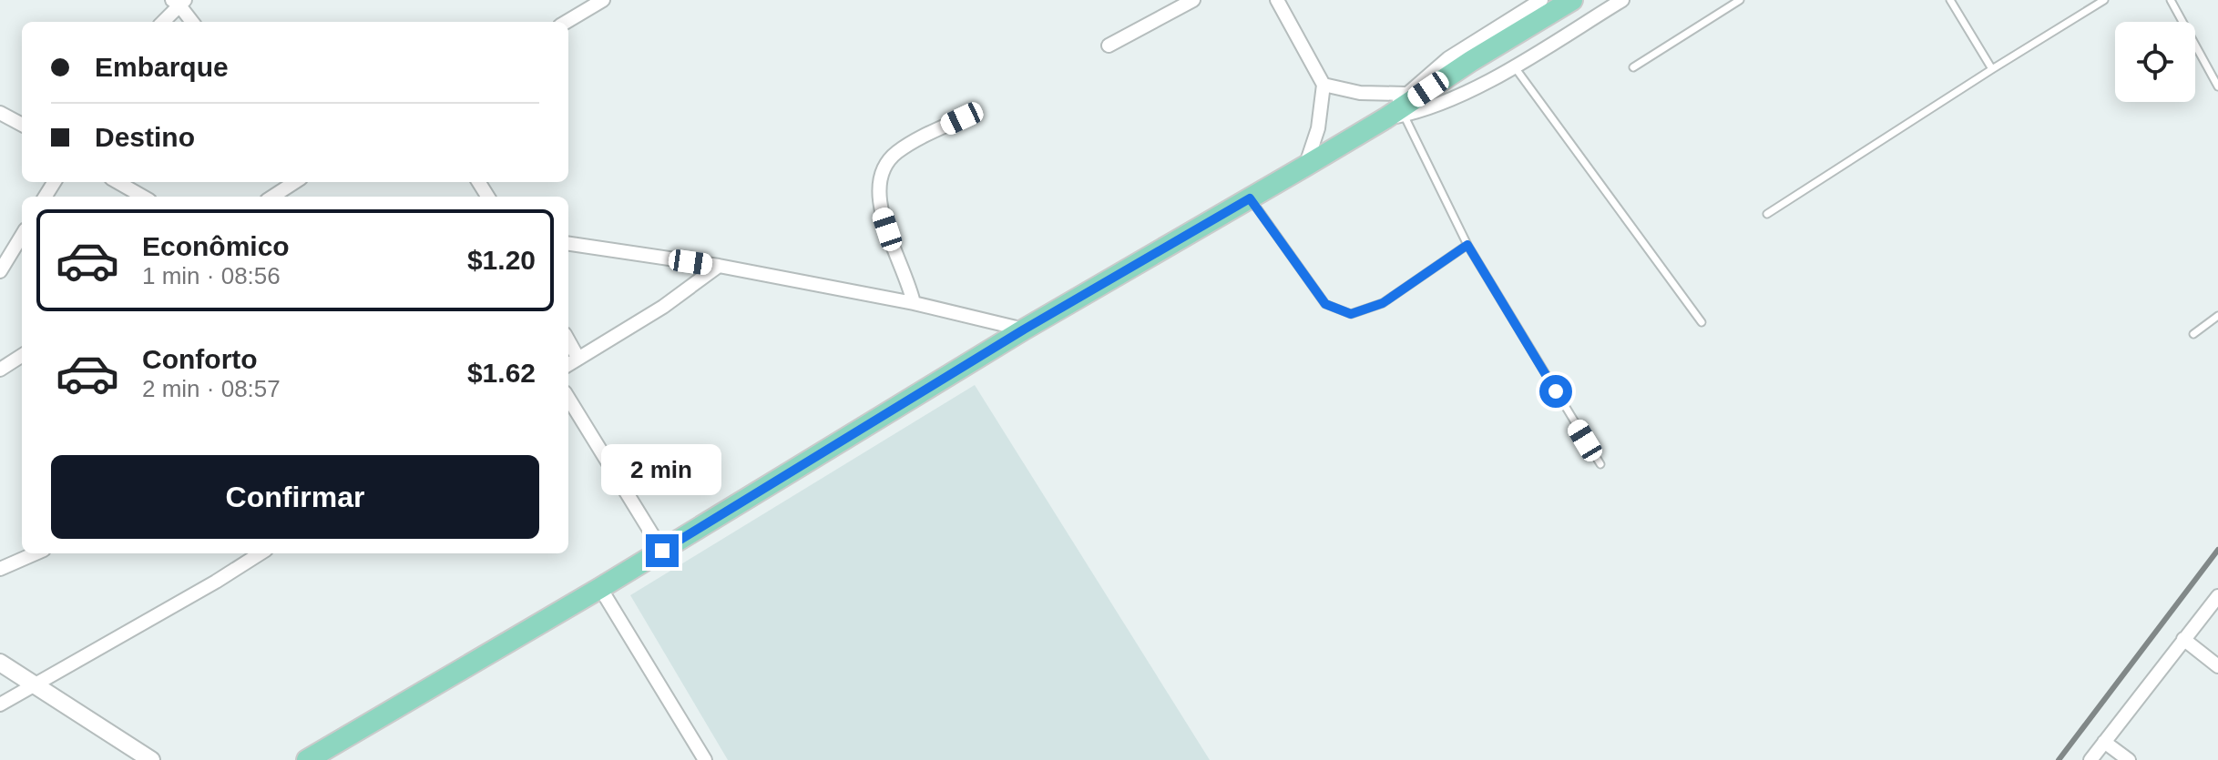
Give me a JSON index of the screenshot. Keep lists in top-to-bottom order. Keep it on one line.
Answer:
{"page":{"banner":["Embarque","Destino"],"list":[{"name":"Econômico","note":"1 min · 08:56","value":"$1.20"},{"name":"Conforto","note":"2 min · 08:57","value":"$1.62"}],"buttons":"Confirmar","bubble":"2 min"}}
